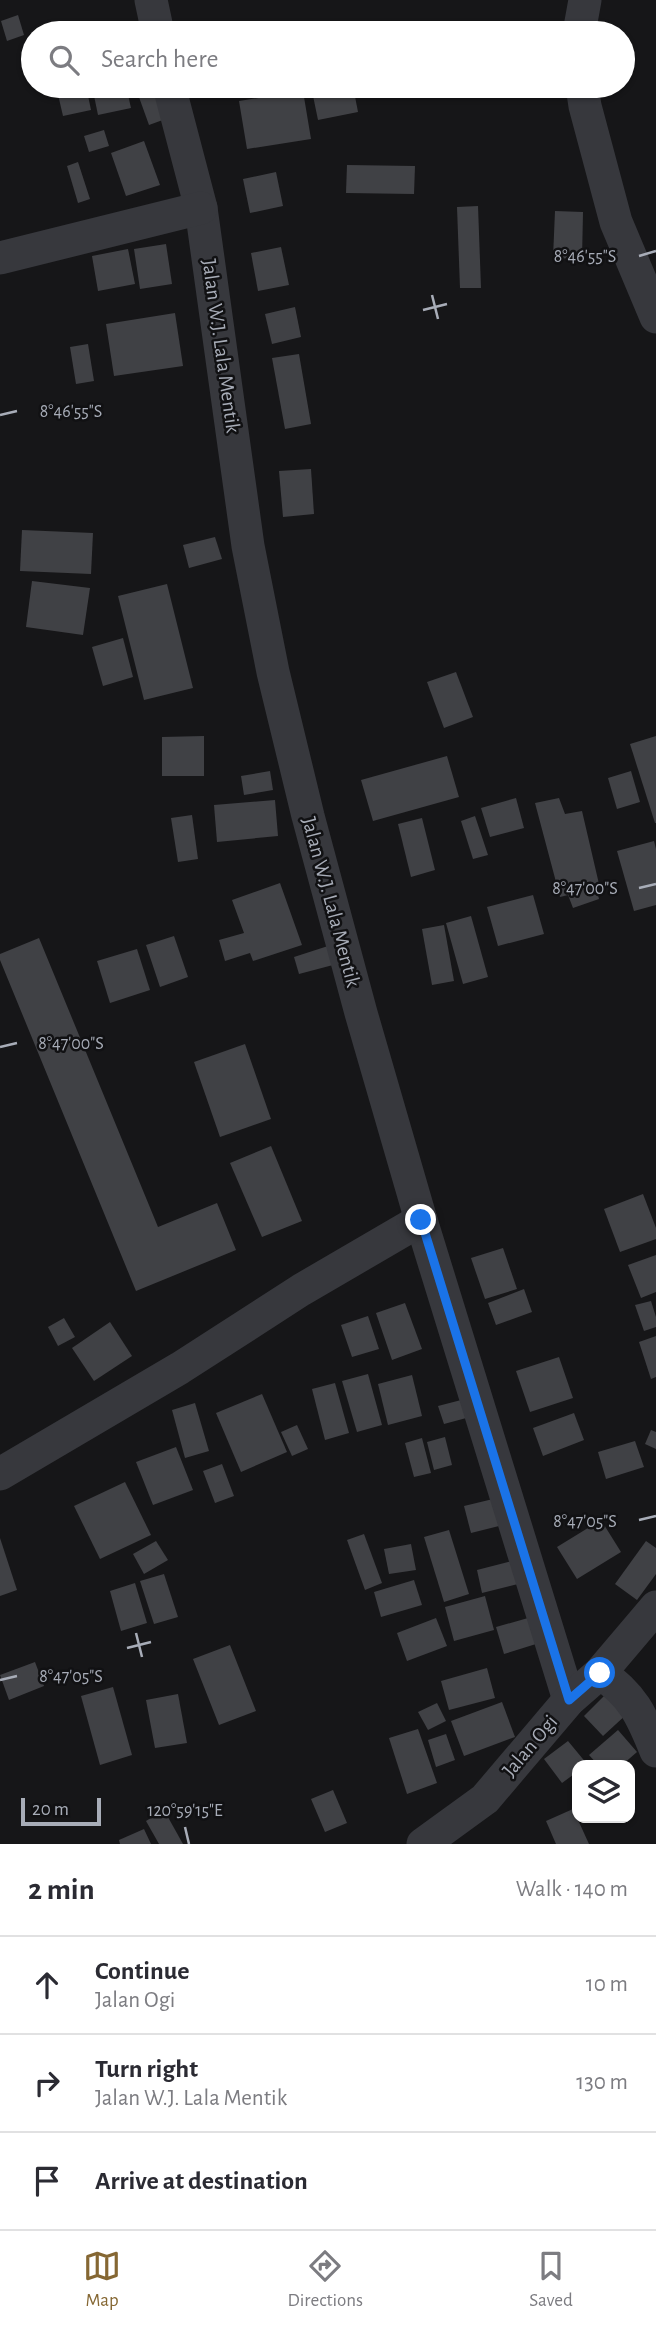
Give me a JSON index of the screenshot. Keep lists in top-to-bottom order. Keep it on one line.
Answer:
{"streets":{"street":["Jalan W.J. Lala Mentik","Jalan Ogi"]},"crossings":[["Jalan W.J. Lala Mentik","Jalan Ogi"]],"scale_bar":"20 m","page":{"search":"Search here","scale":"20 m","heading":["2 min","Walk · 140 m"],"list":[["Continue","Jalan Ogi","10 m"],["Turn right","Jalan W.J. Lala Mentik","130 m"],"Arrive at destination"],"nav":["Map","Directions","Saved"]},"coordinates":["8°46'55\"S","8°47'00\"S","8°47'05\"S","120°59'15\"E"]}
